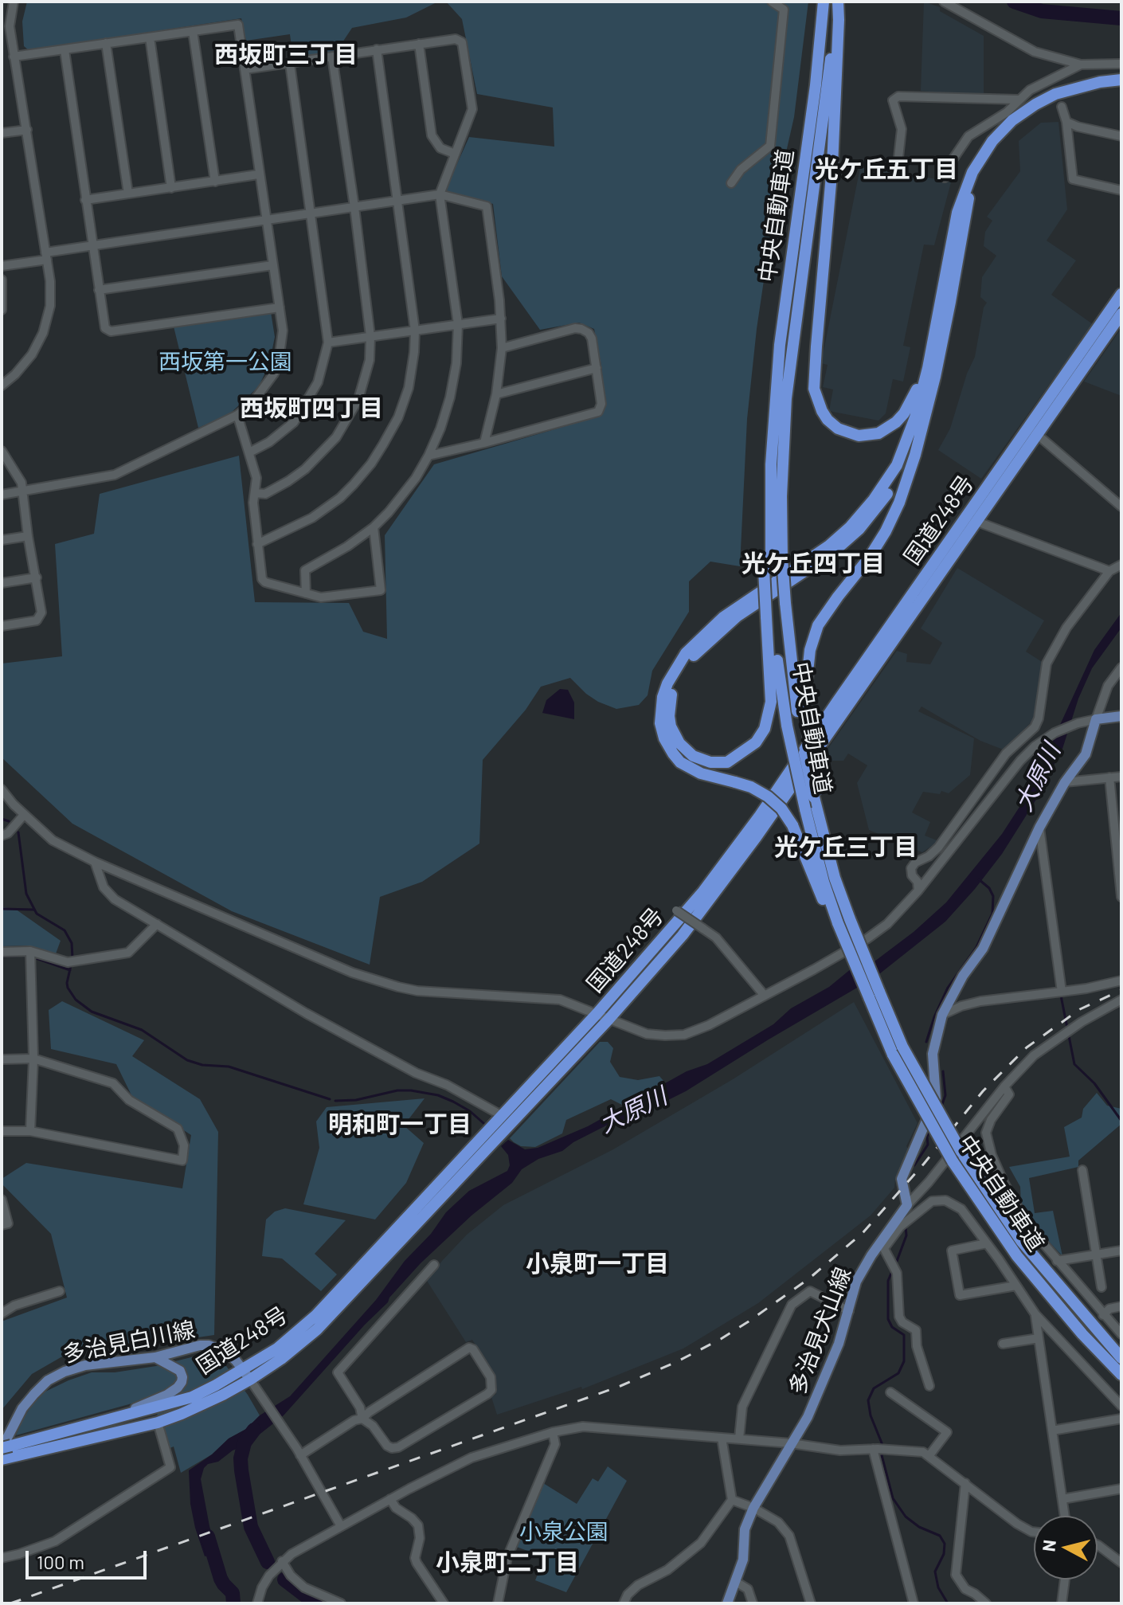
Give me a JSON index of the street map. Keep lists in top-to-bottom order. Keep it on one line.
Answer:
{"streets":{"highway":["中央自動車道","国道248号"],"main road":["多治見犬山線","多治見白川線"]},"crossings":[["国道248号","多治見白川線"]],"districts":["西坂町三丁目","光ケ丘五丁目","西坂町四丁目","光ケ丘四丁目","光ケ丘三丁目","明和町一丁目","小泉町一丁目","小泉町二丁目"],"water":["大原川"],"parks":["西坂第一公園","小泉公園"],"scale_bar":"100 m","north":"left"}
